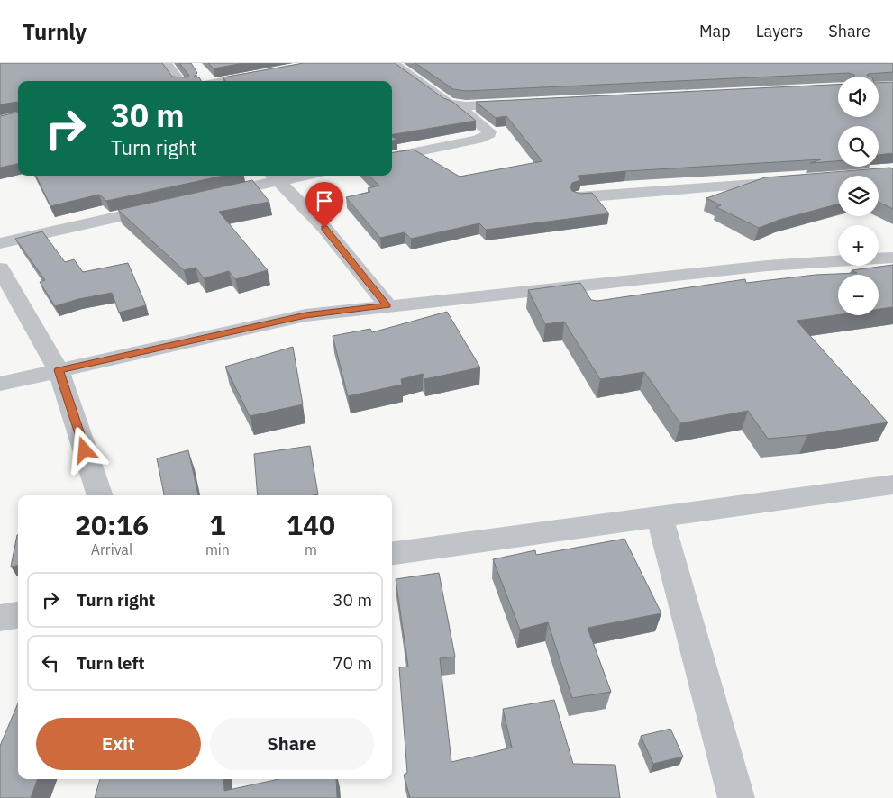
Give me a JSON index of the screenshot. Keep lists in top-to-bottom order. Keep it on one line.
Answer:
{"page":{"header":"Turnly","nav":["Map","Layers","Share"],"map_buttons":["+","−"],"turn":["30 m","Turn right"],"eta":["20:16","Arrival","1","min","140","m"],"list":[{"name":"Turn right","value":"30 m"},{"name":"Turn left","value":"70 m"}],"buttons":["Exit","Share"]}}
